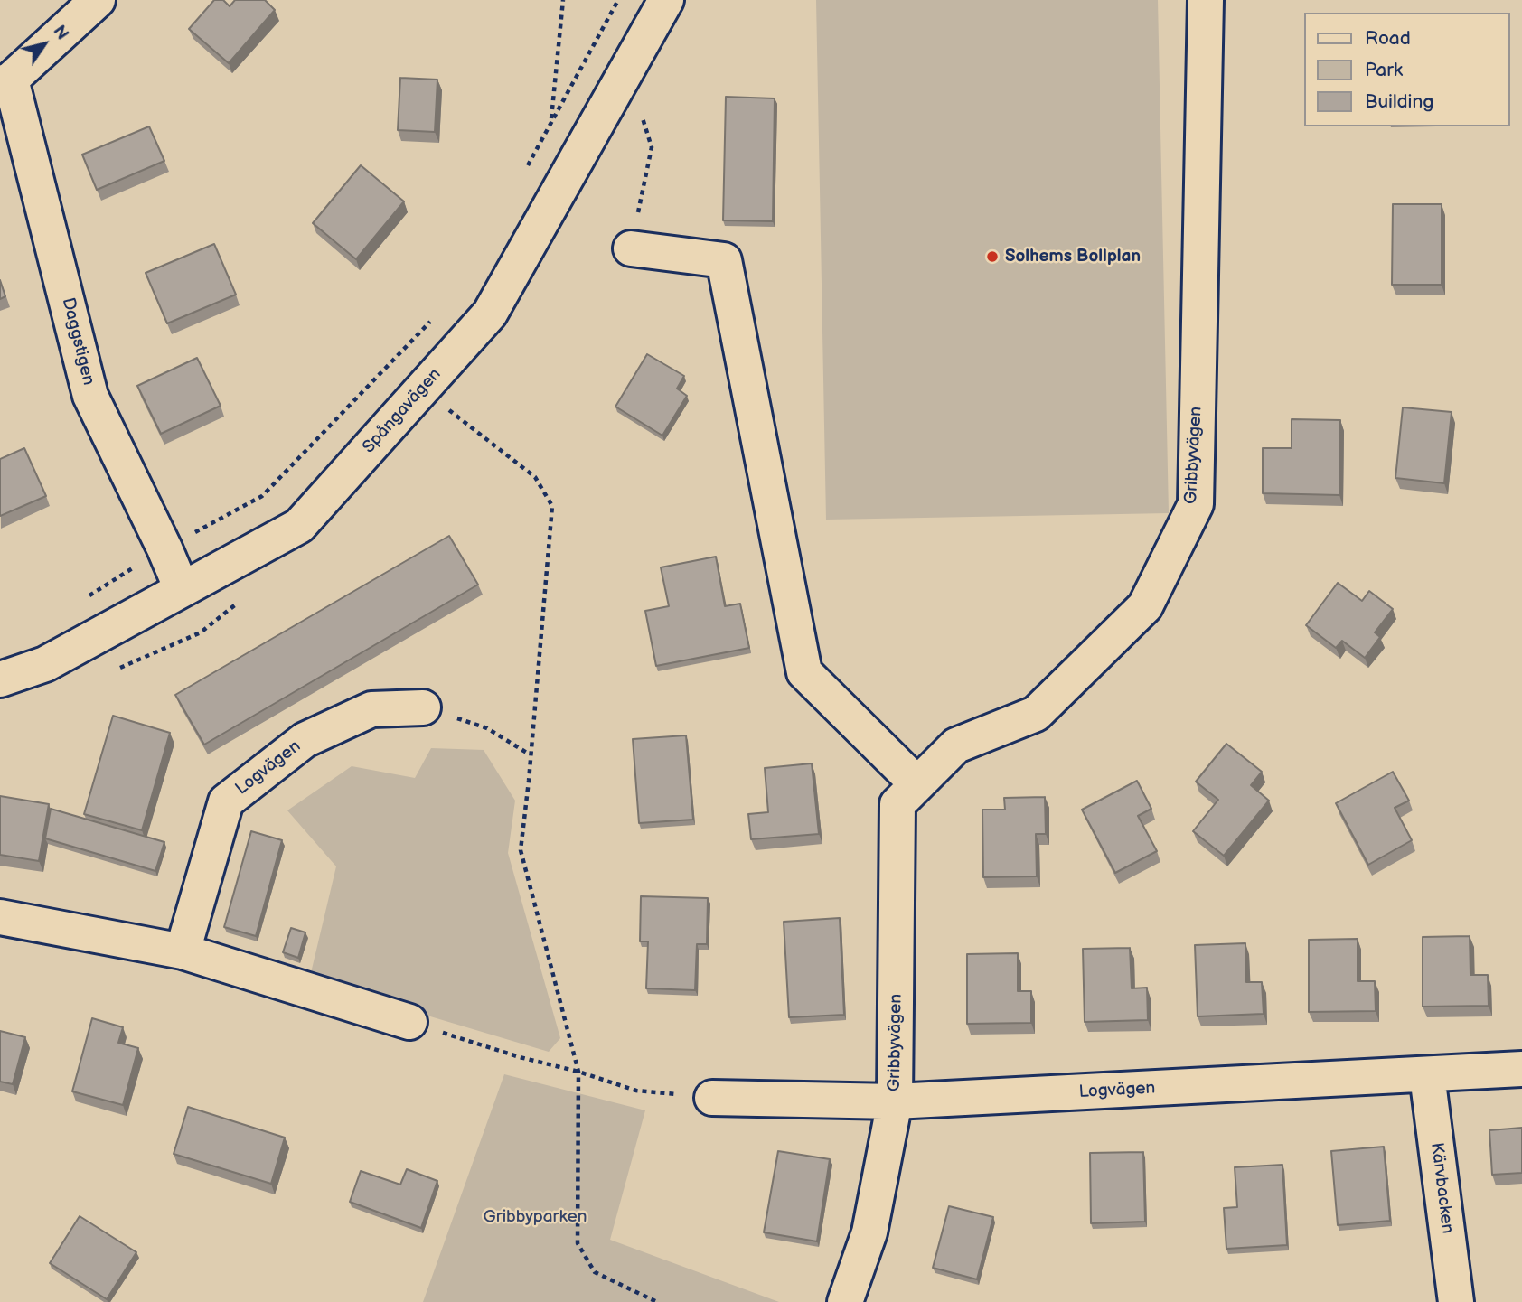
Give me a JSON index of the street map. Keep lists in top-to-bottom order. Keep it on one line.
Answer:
{"streets":{"street":["Daggstigen","Spångavägen","Gribbyvägen","Logvägen","Kärvbacken"]},"crossings":[["Daggstigen","Spångavägen"],["Gribbyvägen","Logvägen"],["Logvägen","Kärvbacken"]],"parks":["Gribbyparken"],"places":["Solhems Bollplan"],"legend":["Road","Park","Building"],"north":"top right"}
